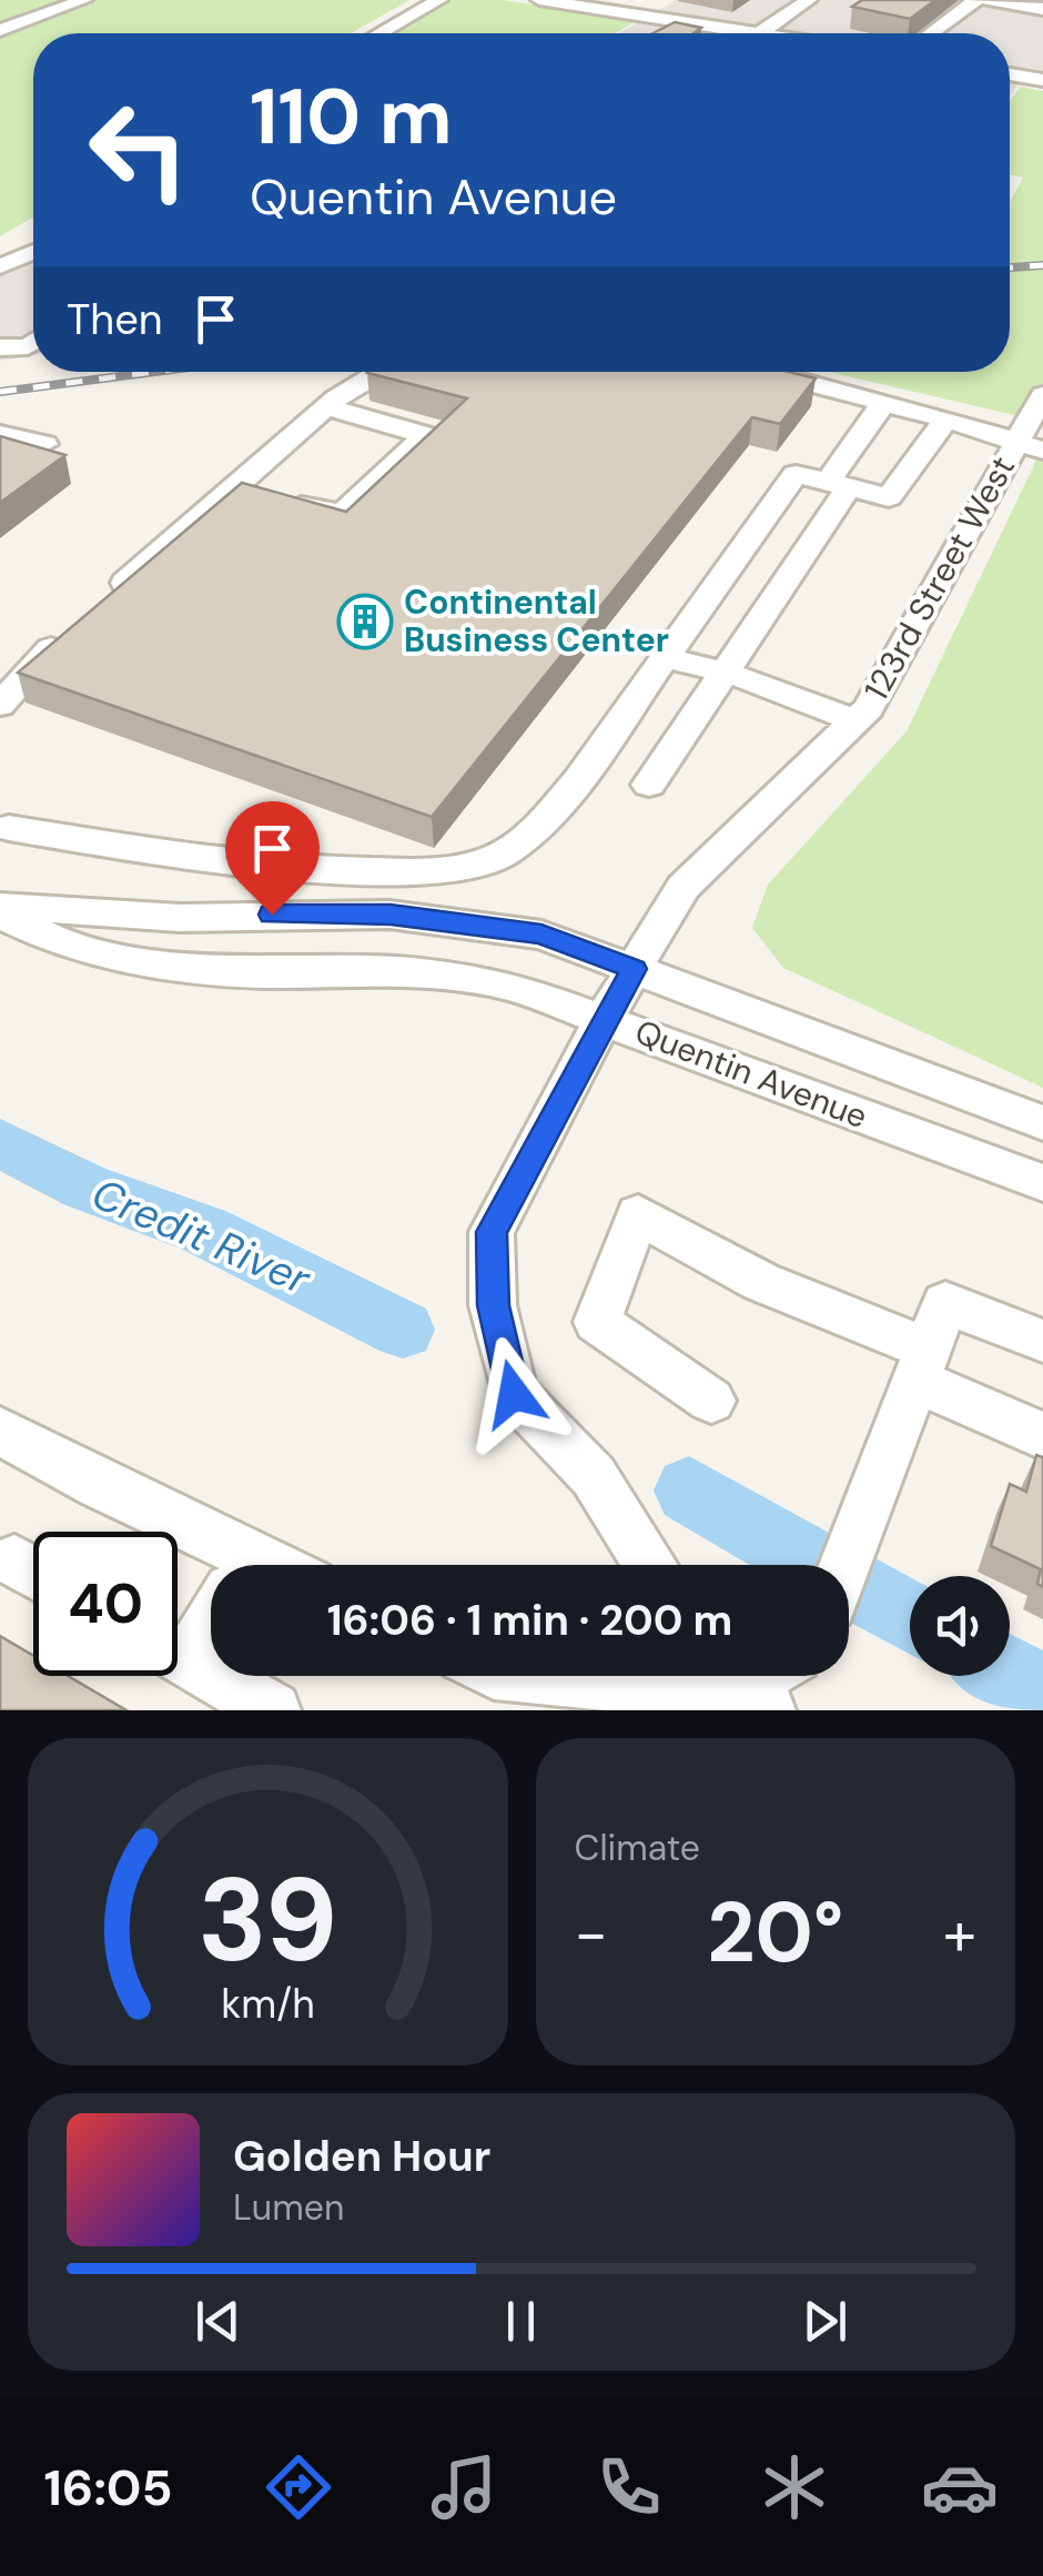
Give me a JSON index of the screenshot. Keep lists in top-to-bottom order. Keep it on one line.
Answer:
{"streets":{"street":["123rd Street West","Quentin Avenue"]},"crossings":[["123rd Street West","Quentin Avenue"]],"water":["Credit River"],"places":{"building":["Continental Business Center"]},"page":{"turn":["110 m","Quentin Avenue"],"then":"Then","limit":"40","trip":"16:06 · 1 min · 200 m","tile":"Climate","heat":["−","20°","+"],"song":["Golden Hour","Lumen"],"tabs":"16:05","gauge":["39","km/h"]}}
